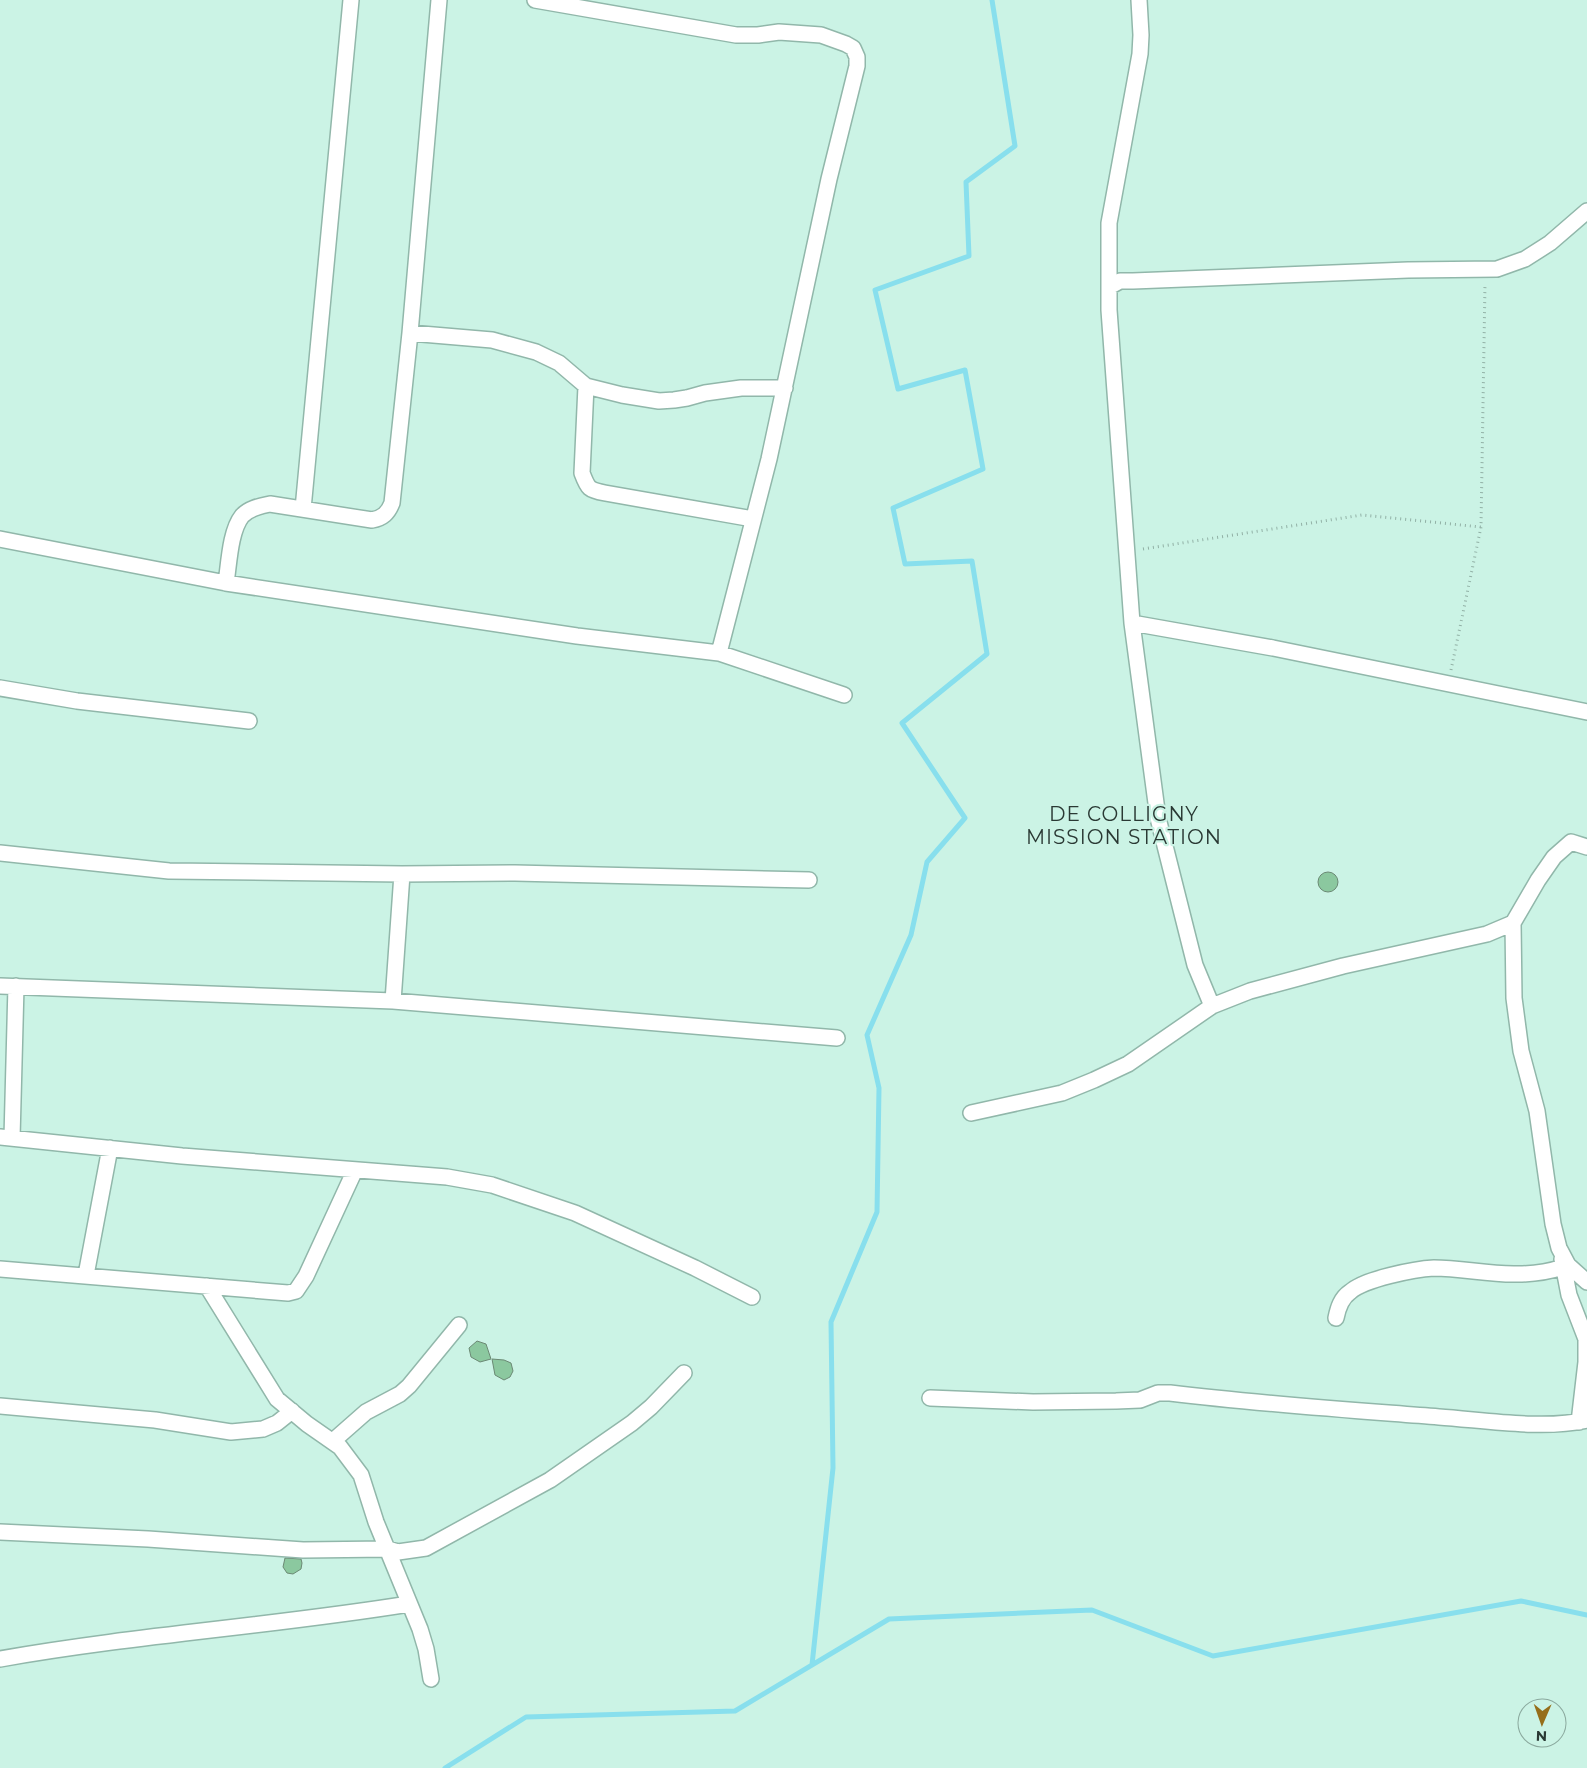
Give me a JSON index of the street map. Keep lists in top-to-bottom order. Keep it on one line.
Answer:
{"districts":["DE COLLIGNY MISSION STATION"],"north":"bottom"}
